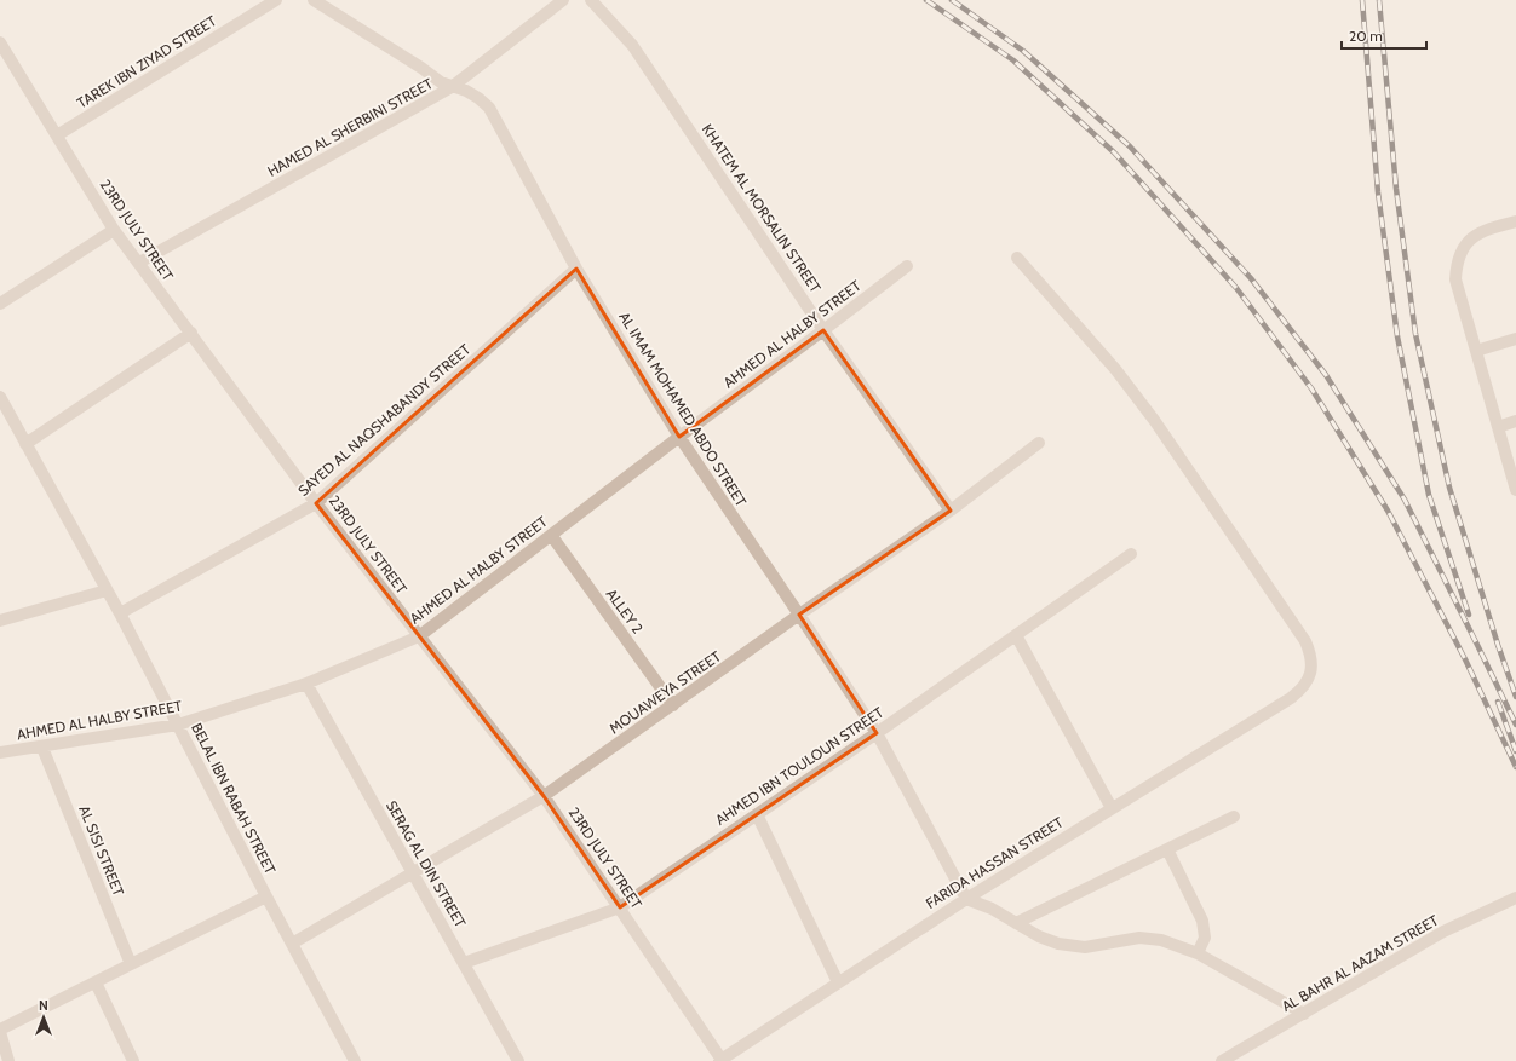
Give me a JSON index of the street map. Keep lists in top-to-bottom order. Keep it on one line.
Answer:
{"streets":{"street":["TAREK IBN ZIYAD STREET","HAMED AL SHERBINI STREET","KHATEM AL MORSALIN STREET","23RD JULY STREET","AHMED AL HALBY STREET","AL IMAM MOHAMED ABDO STREET","SAYED AL NAQSHABANDY STREET","ALLEY 2","MOUAWEYA STREET","AHMED IBN TOULOUN STREET","BELAL IBN RABAH STREET","AL SISI STREET","FARIDA HASSAN STREET","SERAG AL DIN STREET","AL BAHR AL AAZAM STREET"]},"crossings":[["TAREK IBN ZIYAD STREET","23RD JULY STREET"],["HAMED AL SHERBINI STREET","23RD JULY STREET"],["HAMED AL SHERBINI STREET","AL IMAM MOHAMED ABDO STREET"],["KHATEM AL MORSALIN STREET","AHMED AL HALBY STREET"],["KHATEM AL MORSALIN STREET","MOUAWEYA STREET"],["23RD JULY STREET","AHMED AL HALBY STREET"],["23RD JULY STREET","SAYED AL NAQSHABANDY STREET"],["23RD JULY STREET","MOUAWEYA STREET"],["23RD JULY STREET","AHMED IBN TOULOUN STREET"],["23RD JULY STREET","FARIDA HASSAN STREET"],["AHMED AL HALBY STREET","AL IMAM MOHAMED ABDO STREET"],["AHMED AL HALBY STREET","ALLEY 2"],["AHMED AL HALBY STREET","BELAL IBN RABAH STREET"],["AHMED AL HALBY STREET","AL SISI STREET"],["AHMED AL HALBY STREET","SERAG AL DIN STREET"],["AL IMAM MOHAMED ABDO STREET","SAYED AL NAQSHABANDY STREET"],["AL IMAM MOHAMED ABDO STREET","MOUAWEYA STREET"],["AL IMAM MOHAMED ABDO STREET","AHMED IBN TOULOUN STREET"],["AL IMAM MOHAMED ABDO STREET","FARIDA HASSAN STREET"],["SAYED AL NAQSHABANDY STREET","BELAL IBN RABAH STREET"],["ALLEY 2","MOUAWEYA STREET"],["MOUAWEYA STREET","BELAL IBN RABAH STREET"],["MOUAWEYA STREET","SERAG AL DIN STREET"],["AHMED IBN TOULOUN STREET","SERAG AL DIN STREET"]],"scale_bar":"20 m","north":"top"}
